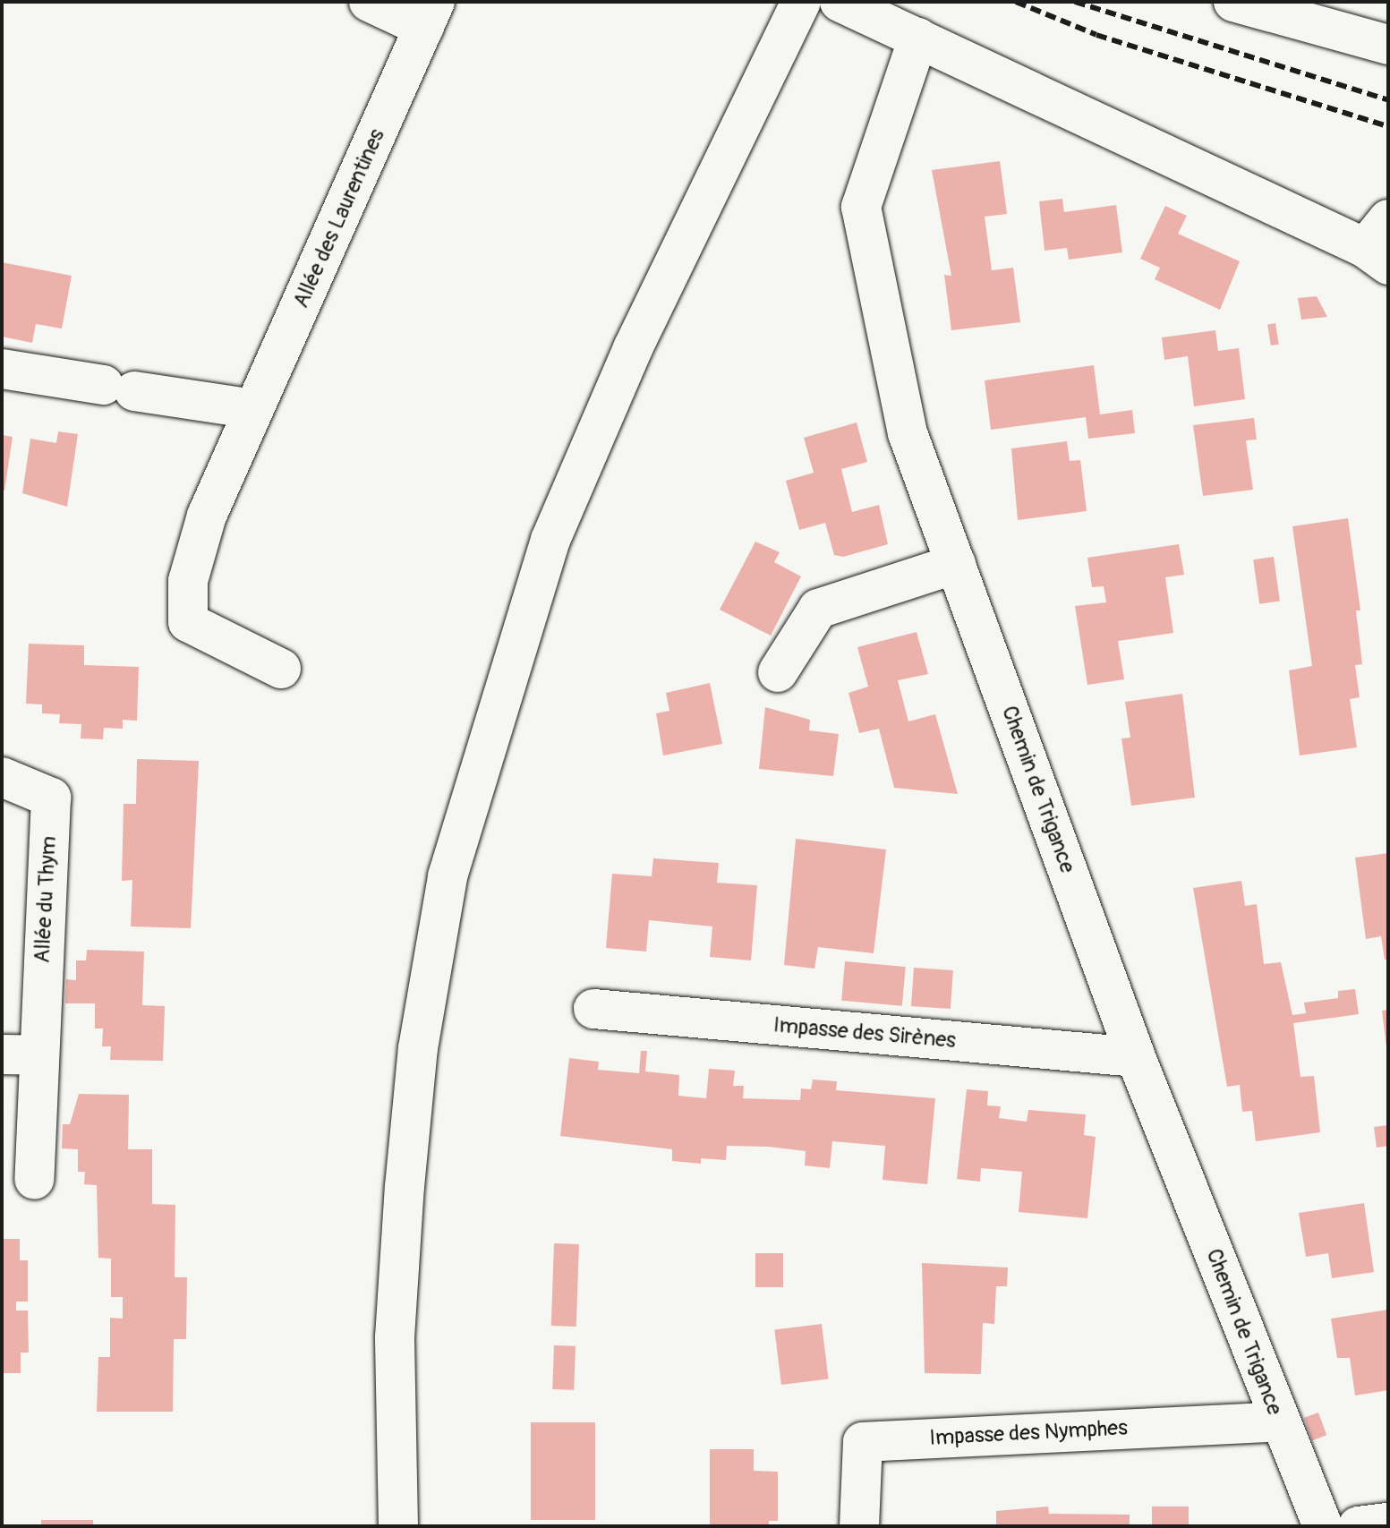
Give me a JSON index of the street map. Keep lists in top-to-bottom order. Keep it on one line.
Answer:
{"streets":{"street":["Allée des Laurentines","Chemin de Trigance","Allée du Thym","Impasse des Sirènes","Impasse des Nymphes"]},"crossings":[["Chemin de Trigance","Impasse des Sirènes"],["Chemin de Trigance","Impasse des Nymphes"]]}
